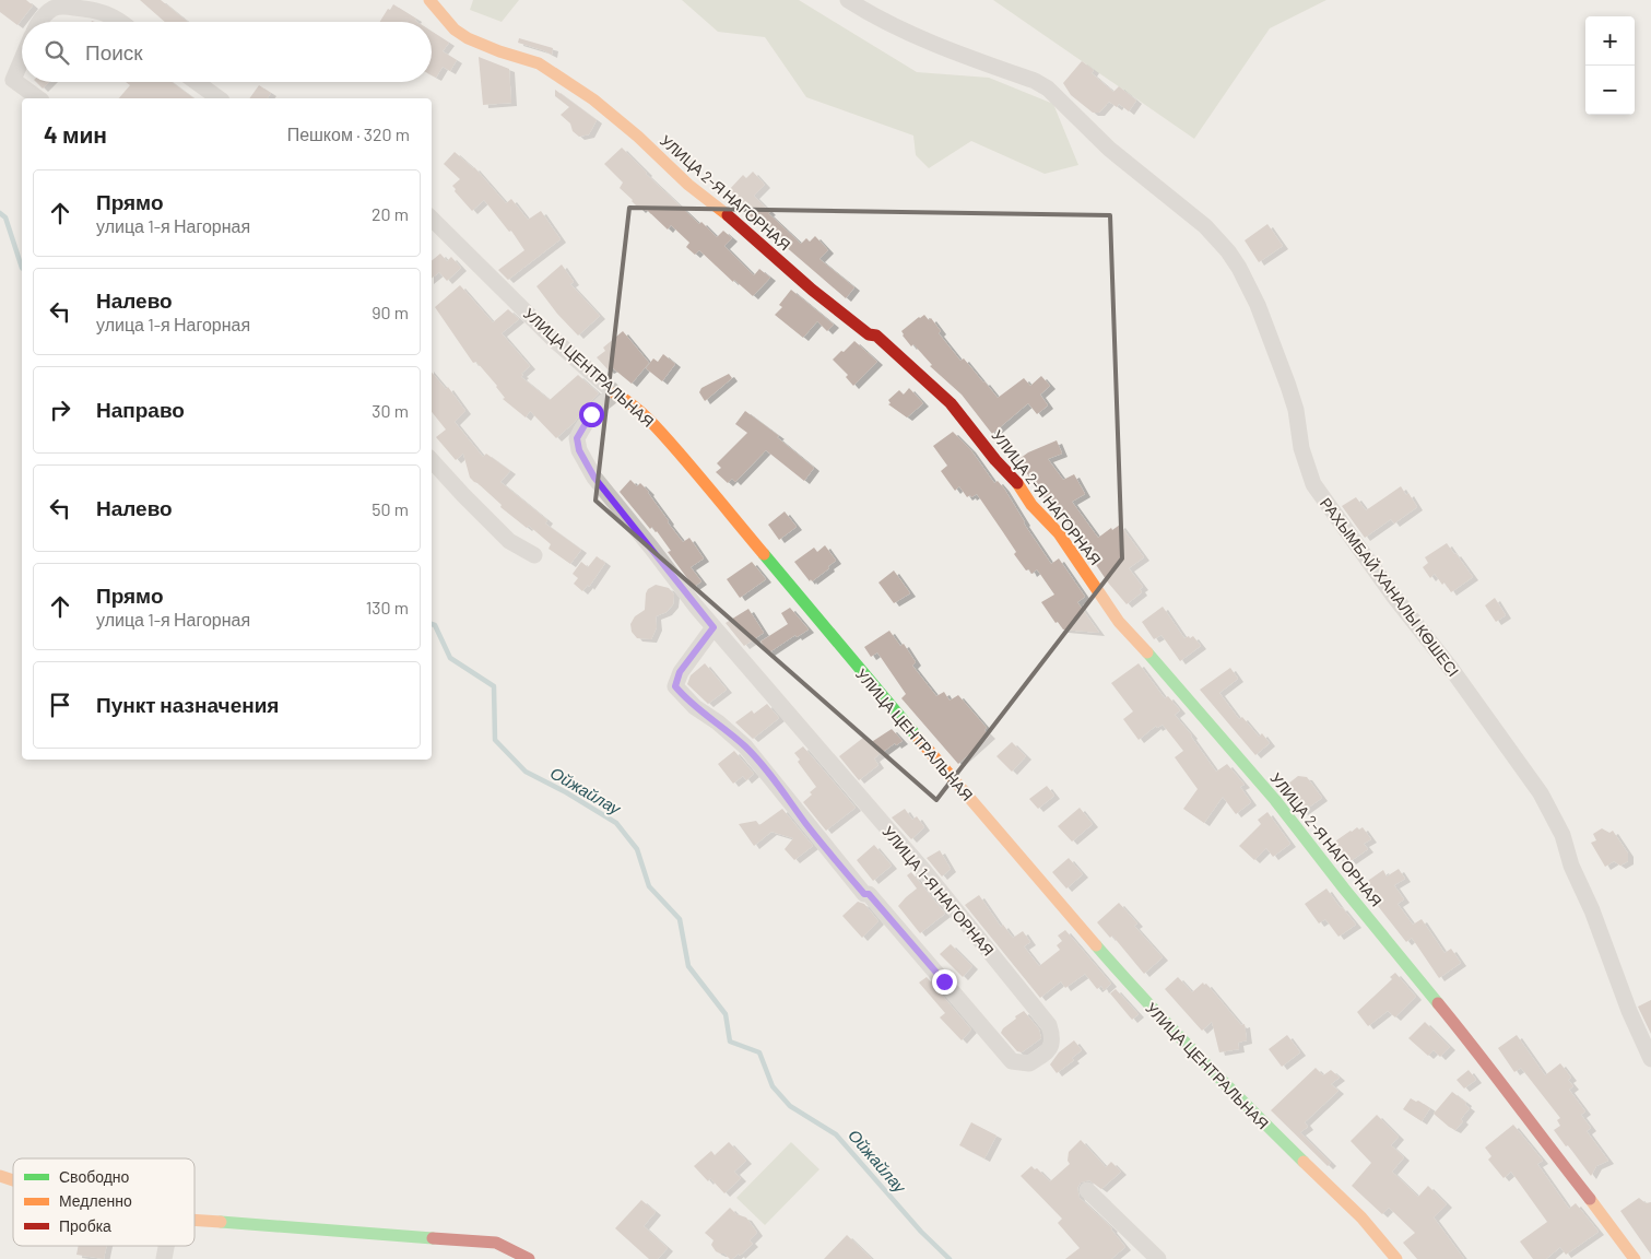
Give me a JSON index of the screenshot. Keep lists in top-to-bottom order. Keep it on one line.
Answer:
{"streets":{"street":["УЛИЦА 2-Я НАГОРНАЯ","УЛИЦА ЦЕНТРАЛЬНАЯ","РАХЫМБАЙ ХАНАЛЫ КӨШЕСІ","УЛИЦА 1-Я НАГОРНАЯ"]},"crossings":[["УЛИЦА ЦЕНТРАЛЬНАЯ","УЛИЦА 1-Я НАГОРНАЯ"]],"water":["Ойжайлау"],"legend":["Свободно","Медленно","Пробка"],"page":{"map_buttons":["+","−"],"search":"Поиск","heading":["4 мин","Пешком · 320 m"],"list":[["Прямо","улица 1-я Нагорная","20 m"],["Налево","улица 1-я Нагорная","90 m"],["Направо","30 m"],["Налево","50 m"],["Прямо","улица 1-я Нагорная","130 m"],"Пункт назначения"]}}
